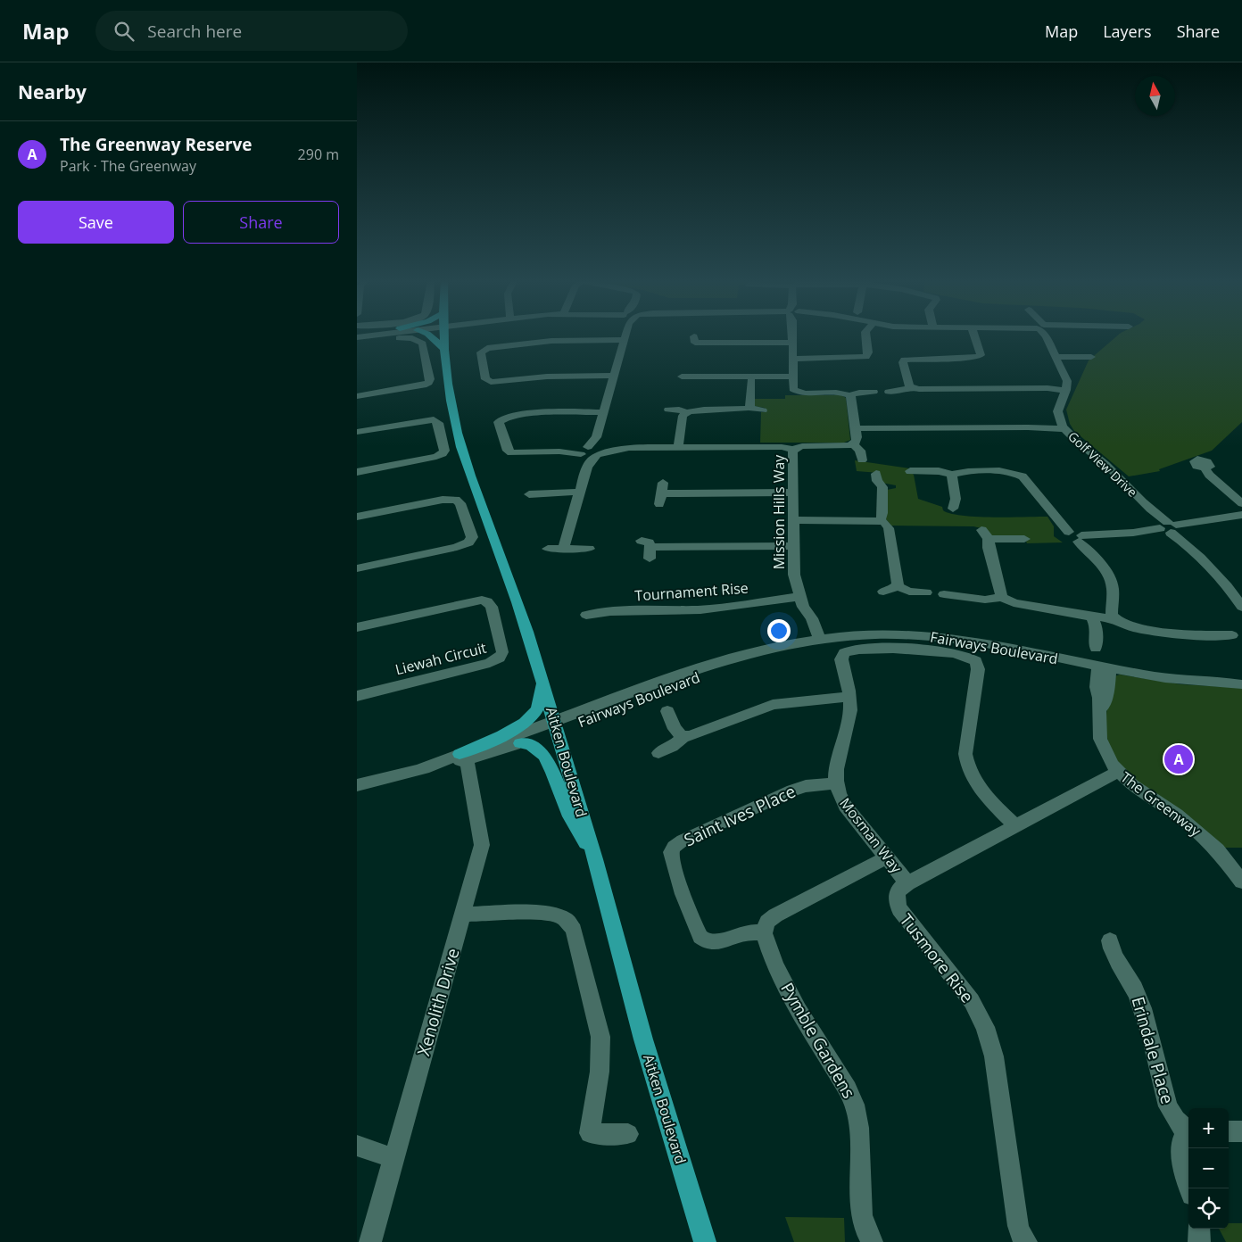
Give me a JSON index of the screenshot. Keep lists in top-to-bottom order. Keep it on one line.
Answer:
{"streets":{"main road":["Aitken Boulevard"],"street":["Golf View Drive","Mission Hills Way","Tournament Rise","Fairways Boulevard","Liewah Circuit","The Greenway","Saint Ives Place","Mosman Way","Tusmore Rise","Xenolith Drive","Pymble Gardens","Erindale Place"]},"crossings":[["Mission Hills Way","Tournament Rise"],["Mission Hills Way","Fairways Boulevard"],["Fairways Boulevard","Aitken Boulevard"],["Fairways Boulevard","The Greenway"],["Fairways Boulevard","Xenolith Drive"],["The Greenway","Tusmore Rise"],["Saint Ives Place","Mosman Way"],["Saint Ives Place","Pymble Gardens"],["Mosman Way","Tusmore Rise"]],"north":"top","page":{"header":"Map","search":"Search here","nav":["Map","Layers","Share"],"heading":"Nearby","list":[{"mark":"A","name":"The Greenway Reserve","note":"Park · The Greenway","value":"290 m"}],"buttons":["Save","Share"],"pins":"A","map_buttons":["+","−"]}}
